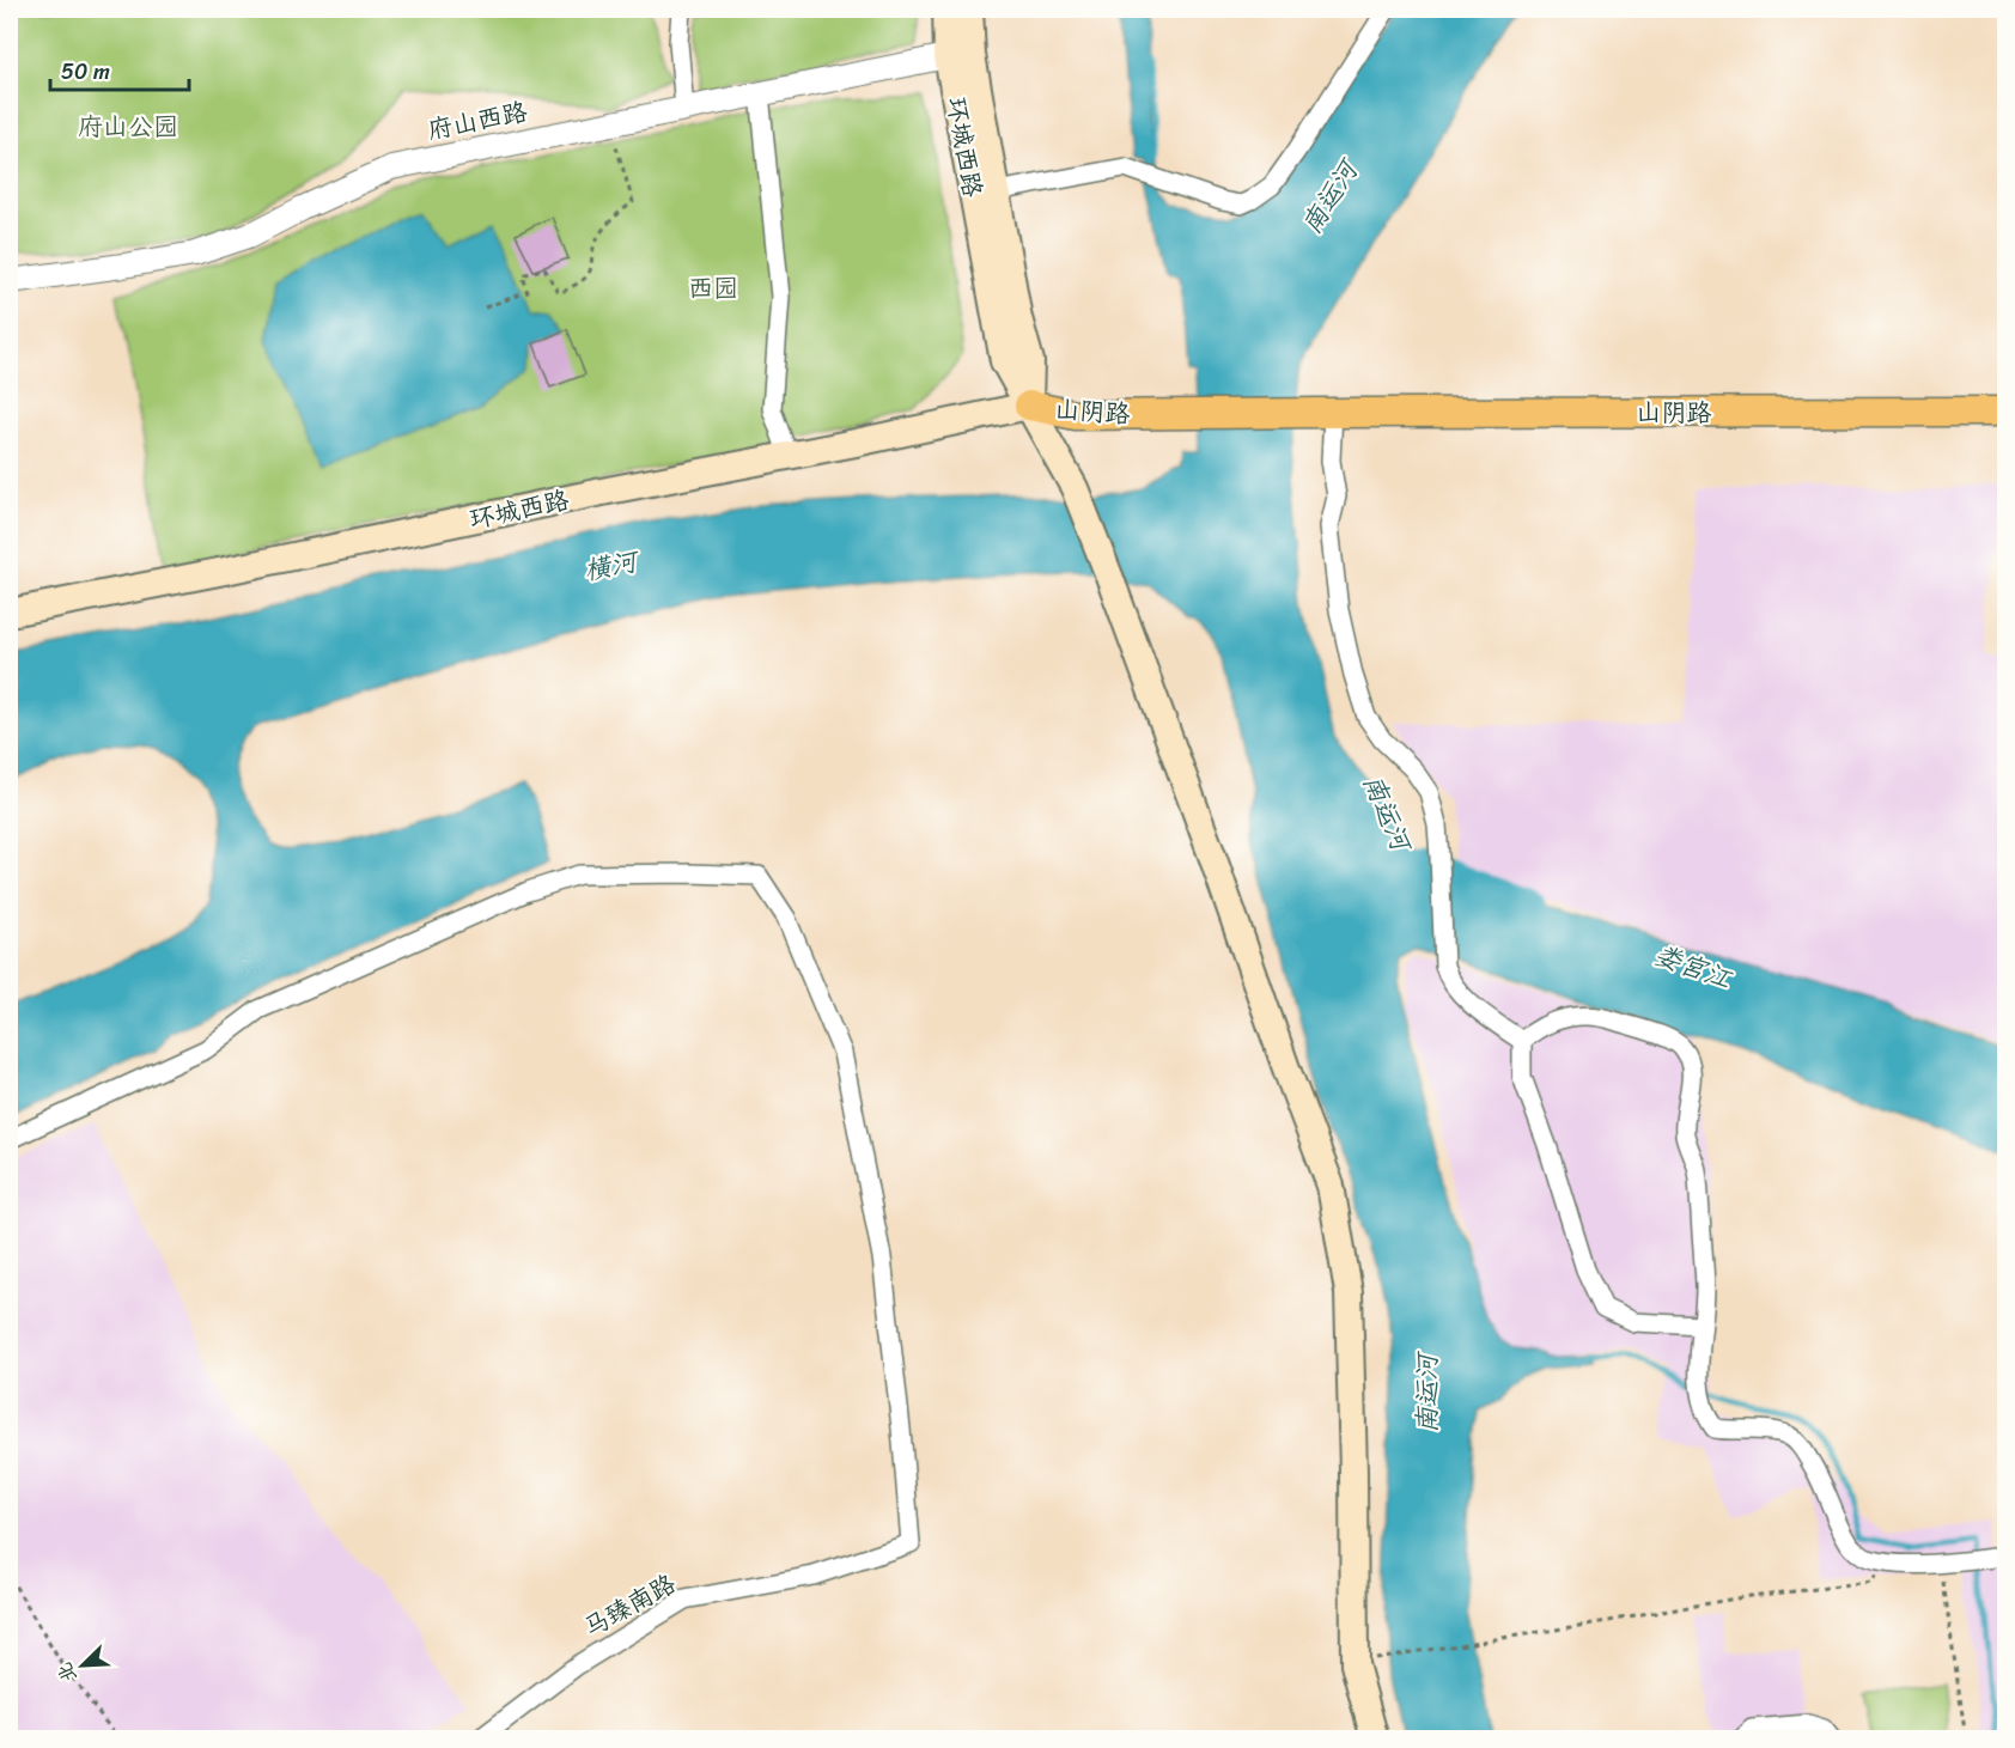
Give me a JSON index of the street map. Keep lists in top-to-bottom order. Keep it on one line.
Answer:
{"streets":{"main road":["环城西路","山阴路"],"street":["府山西路","马臻南路"]},"crossings":[["府山西路","环城西路"],["环城西路","山阴路"]],"water":["南运河","横河","娄宫江"],"parks":["府山公园","西园"],"scale_bar":"50 m","north":"bottom left"}
